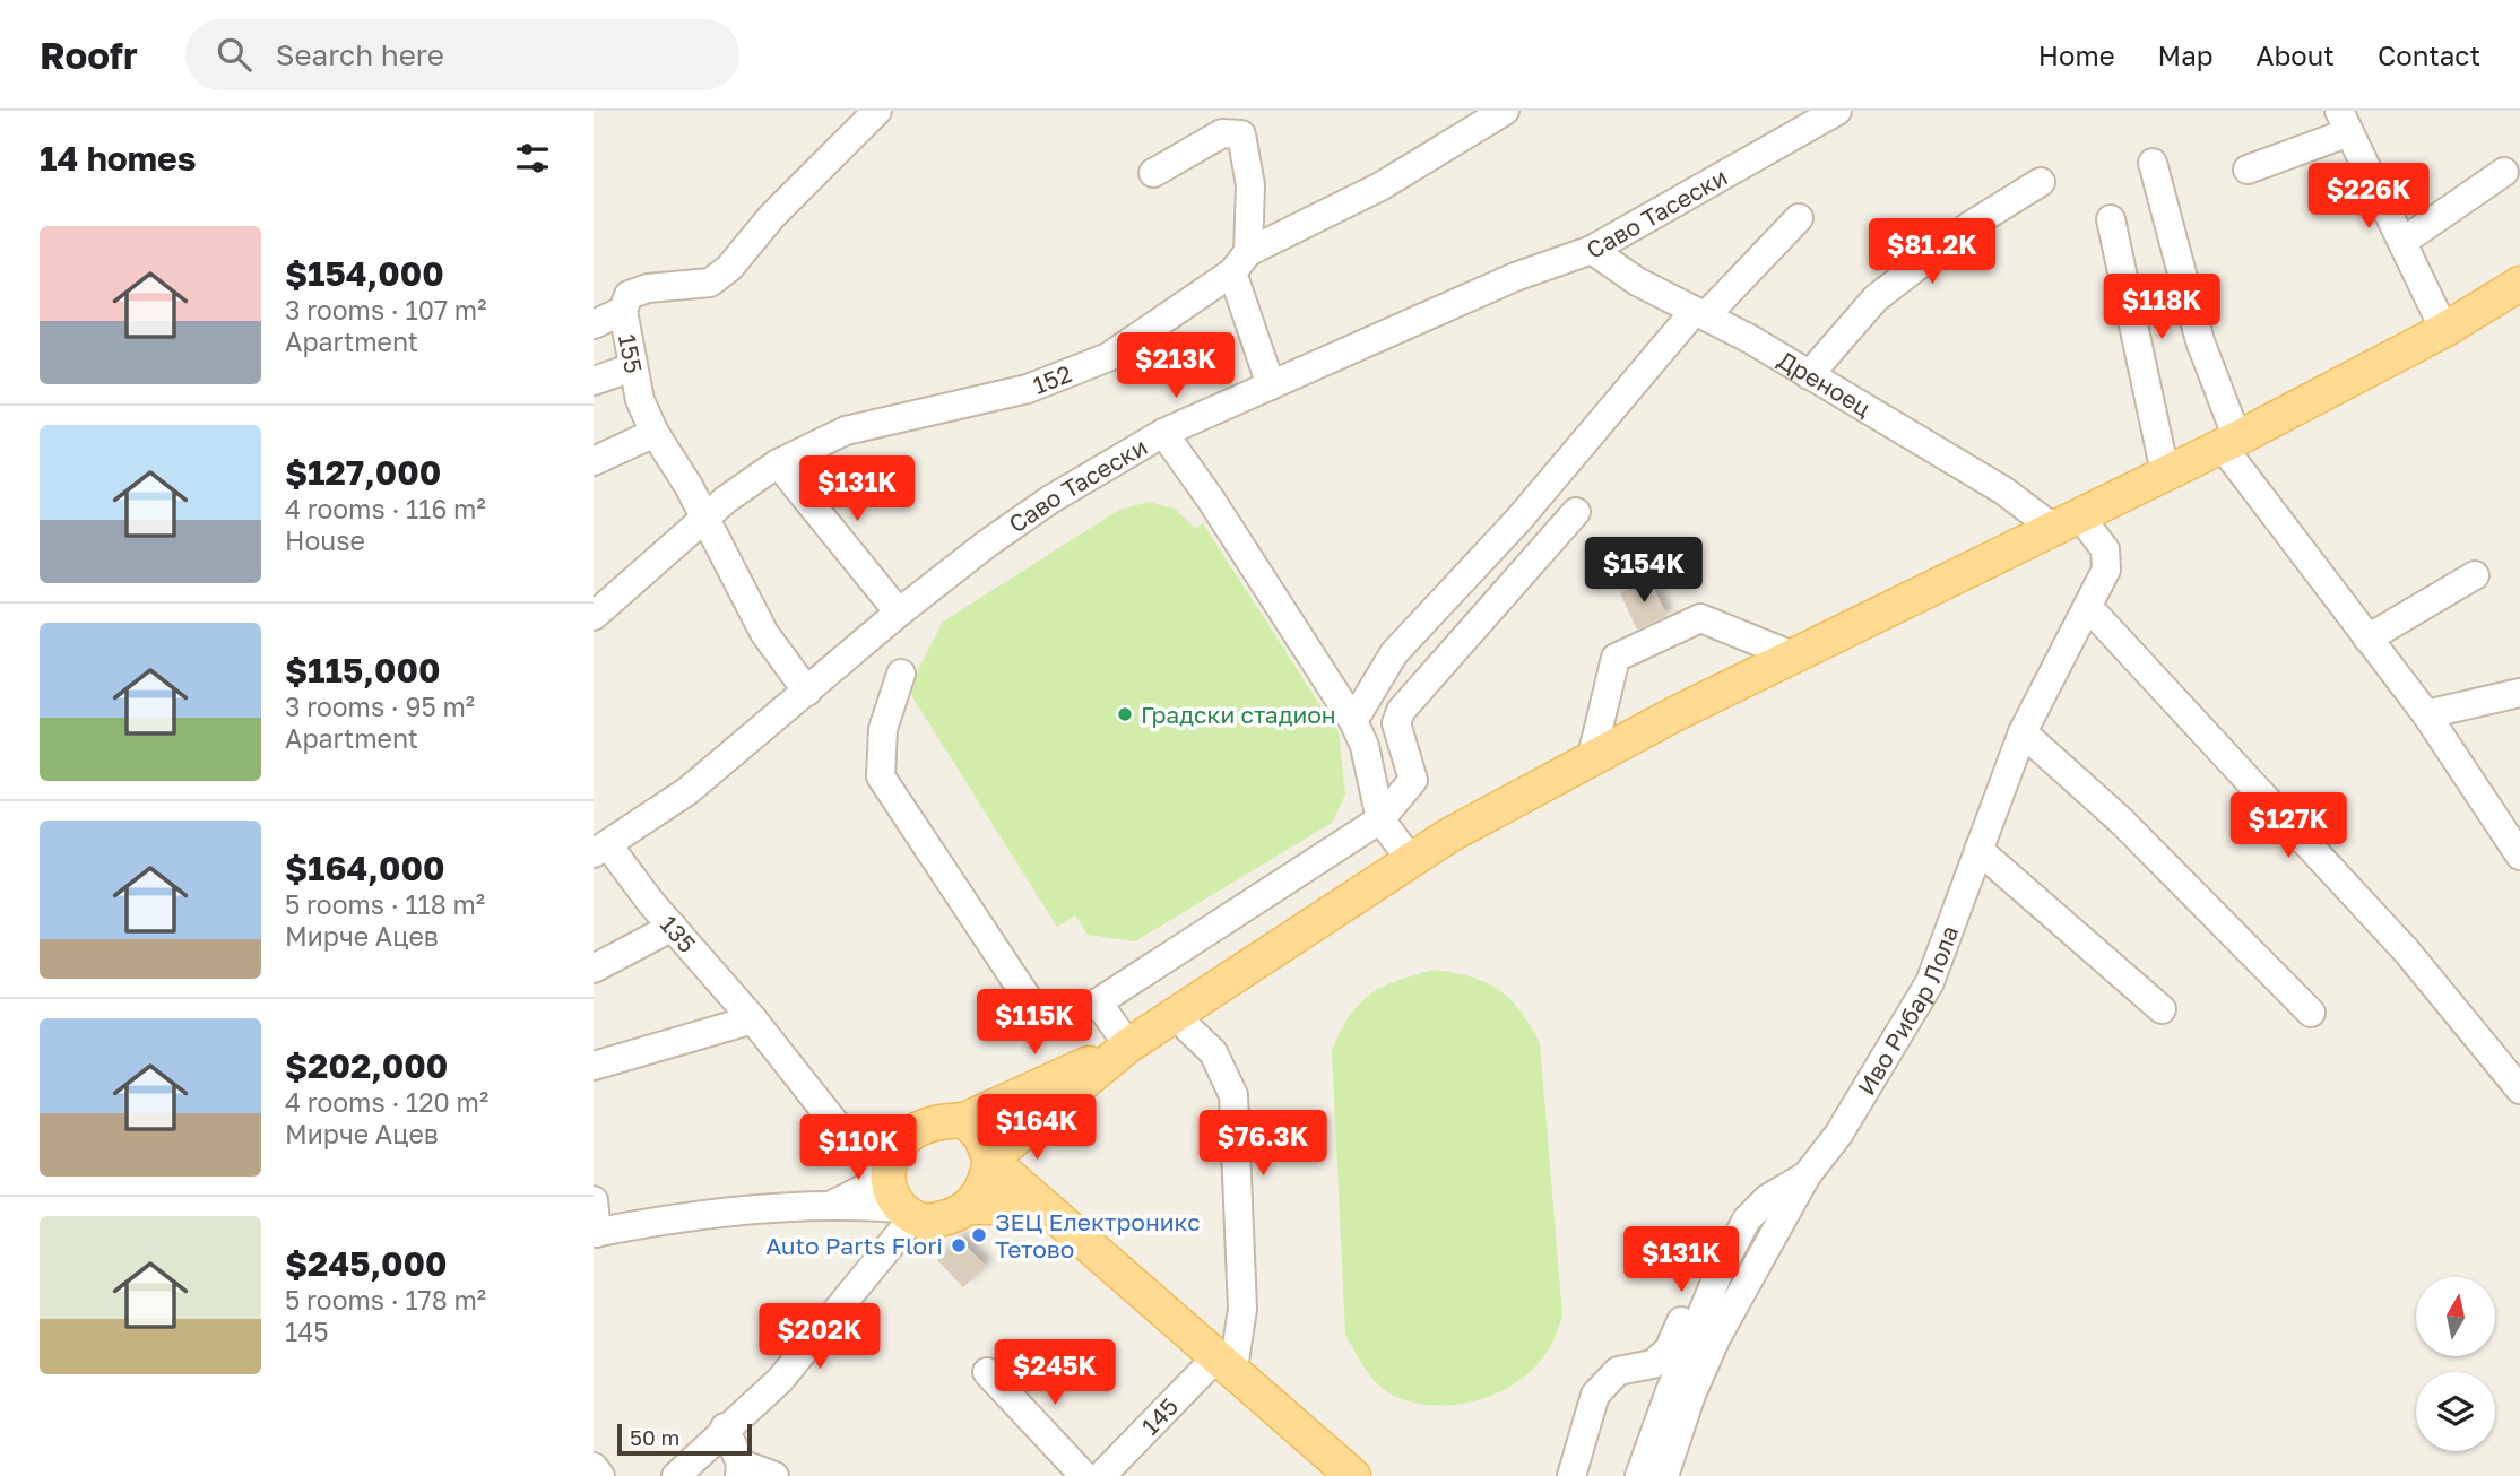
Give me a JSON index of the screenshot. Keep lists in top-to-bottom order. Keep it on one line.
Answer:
{"streets":{"street":["Саво Тасески","155","152","Дреноец","135","Иво Рибар Лола","145"]},"crossings":[["Саво Тасески","155"],["Саво Тасески","Дреноец"],["Саво Тасески","135"],["155","152"],["Дреноец","Иво Рибар Лола"]],"places":["Градски стадион","ЗЕЦ Електроникс Тетово","Auto Parts Flori"],"scale_bar":"50 m","north":"top","page":{"header":"Roofr","search":"Search here","nav":["Home","Map","About","Contact"],"heading":"14 homes","price":["$226K","$81.2K","$118K","$213K","$131K","$154K","$127K","$115K","$164K","$76.3K","$110K","$131K","$202K","$245K"],"list":[{"name":"$154,000","note":"3 rooms · 107 m² · Apartment"},{"name":"$127,000","note":"4 rooms · 116 m² · House"},{"name":"$115,000","note":"3 rooms · 95 m² · Apartment"},{"name":"$164,000","note":"5 rooms · 118 m² · Мирче Ацев"},{"name":"$202,000","note":"4 rooms · 120 m² · Мирче Ацев"},{"name":"$245,000","note":"5 rooms · 178 m² · 145"}],"scale":"50 m"}}
